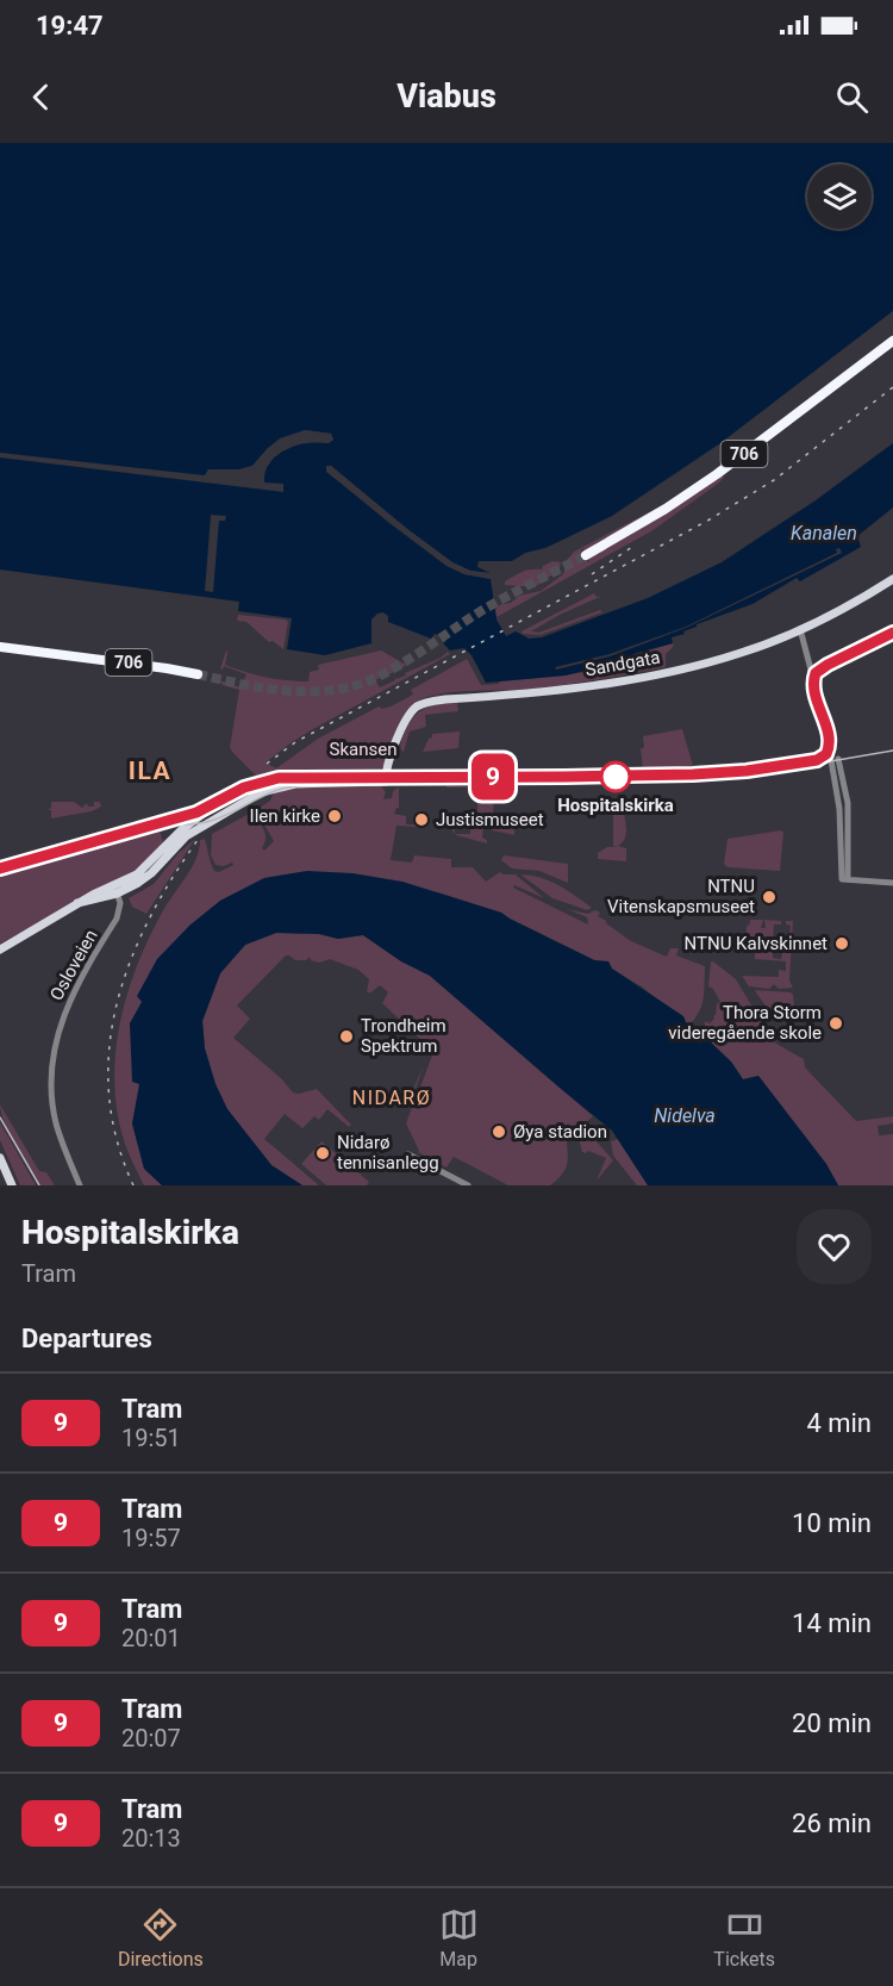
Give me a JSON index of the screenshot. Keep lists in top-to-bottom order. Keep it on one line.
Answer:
{"streets":{"highway":["706"],"main road":["Sandgata"],"street":["Osloveien"]},"districts":["ILA","NIDARØ"],"water":["Kanalen","Nidelva"],"parks":["Skansen"],"places":["Hospitalskirka","Ilen kirke","Justismuseet","NTNU Vitenskapsmuseet","NTNU Kalvskinnet","Thora Storm videregående skole","Trondheim Spektrum","Øya stadion","Nidarø tennisanlegg"],"lines":["tram line 9"],"page":{"status":"19:47","header":"Viabus","on_map":"9","heading":[["Hospitalskirka","Tram"],"Departures"],"list":[{"mark":"9","name":"Tram","note":"19:51","value":"4 min"},{"mark":"9","name":"Tram","note":"19:57","value":"10 min"},{"mark":"9","name":"Tram","note":"20:01","value":"14 min"},{"mark":"9","name":"Tram","note":"20:07","value":"20 min"},{"mark":"9","name":"Tram","note":"20:13","value":"26 min"}],"tabs":["Directions","Map","Tickets"]}}
